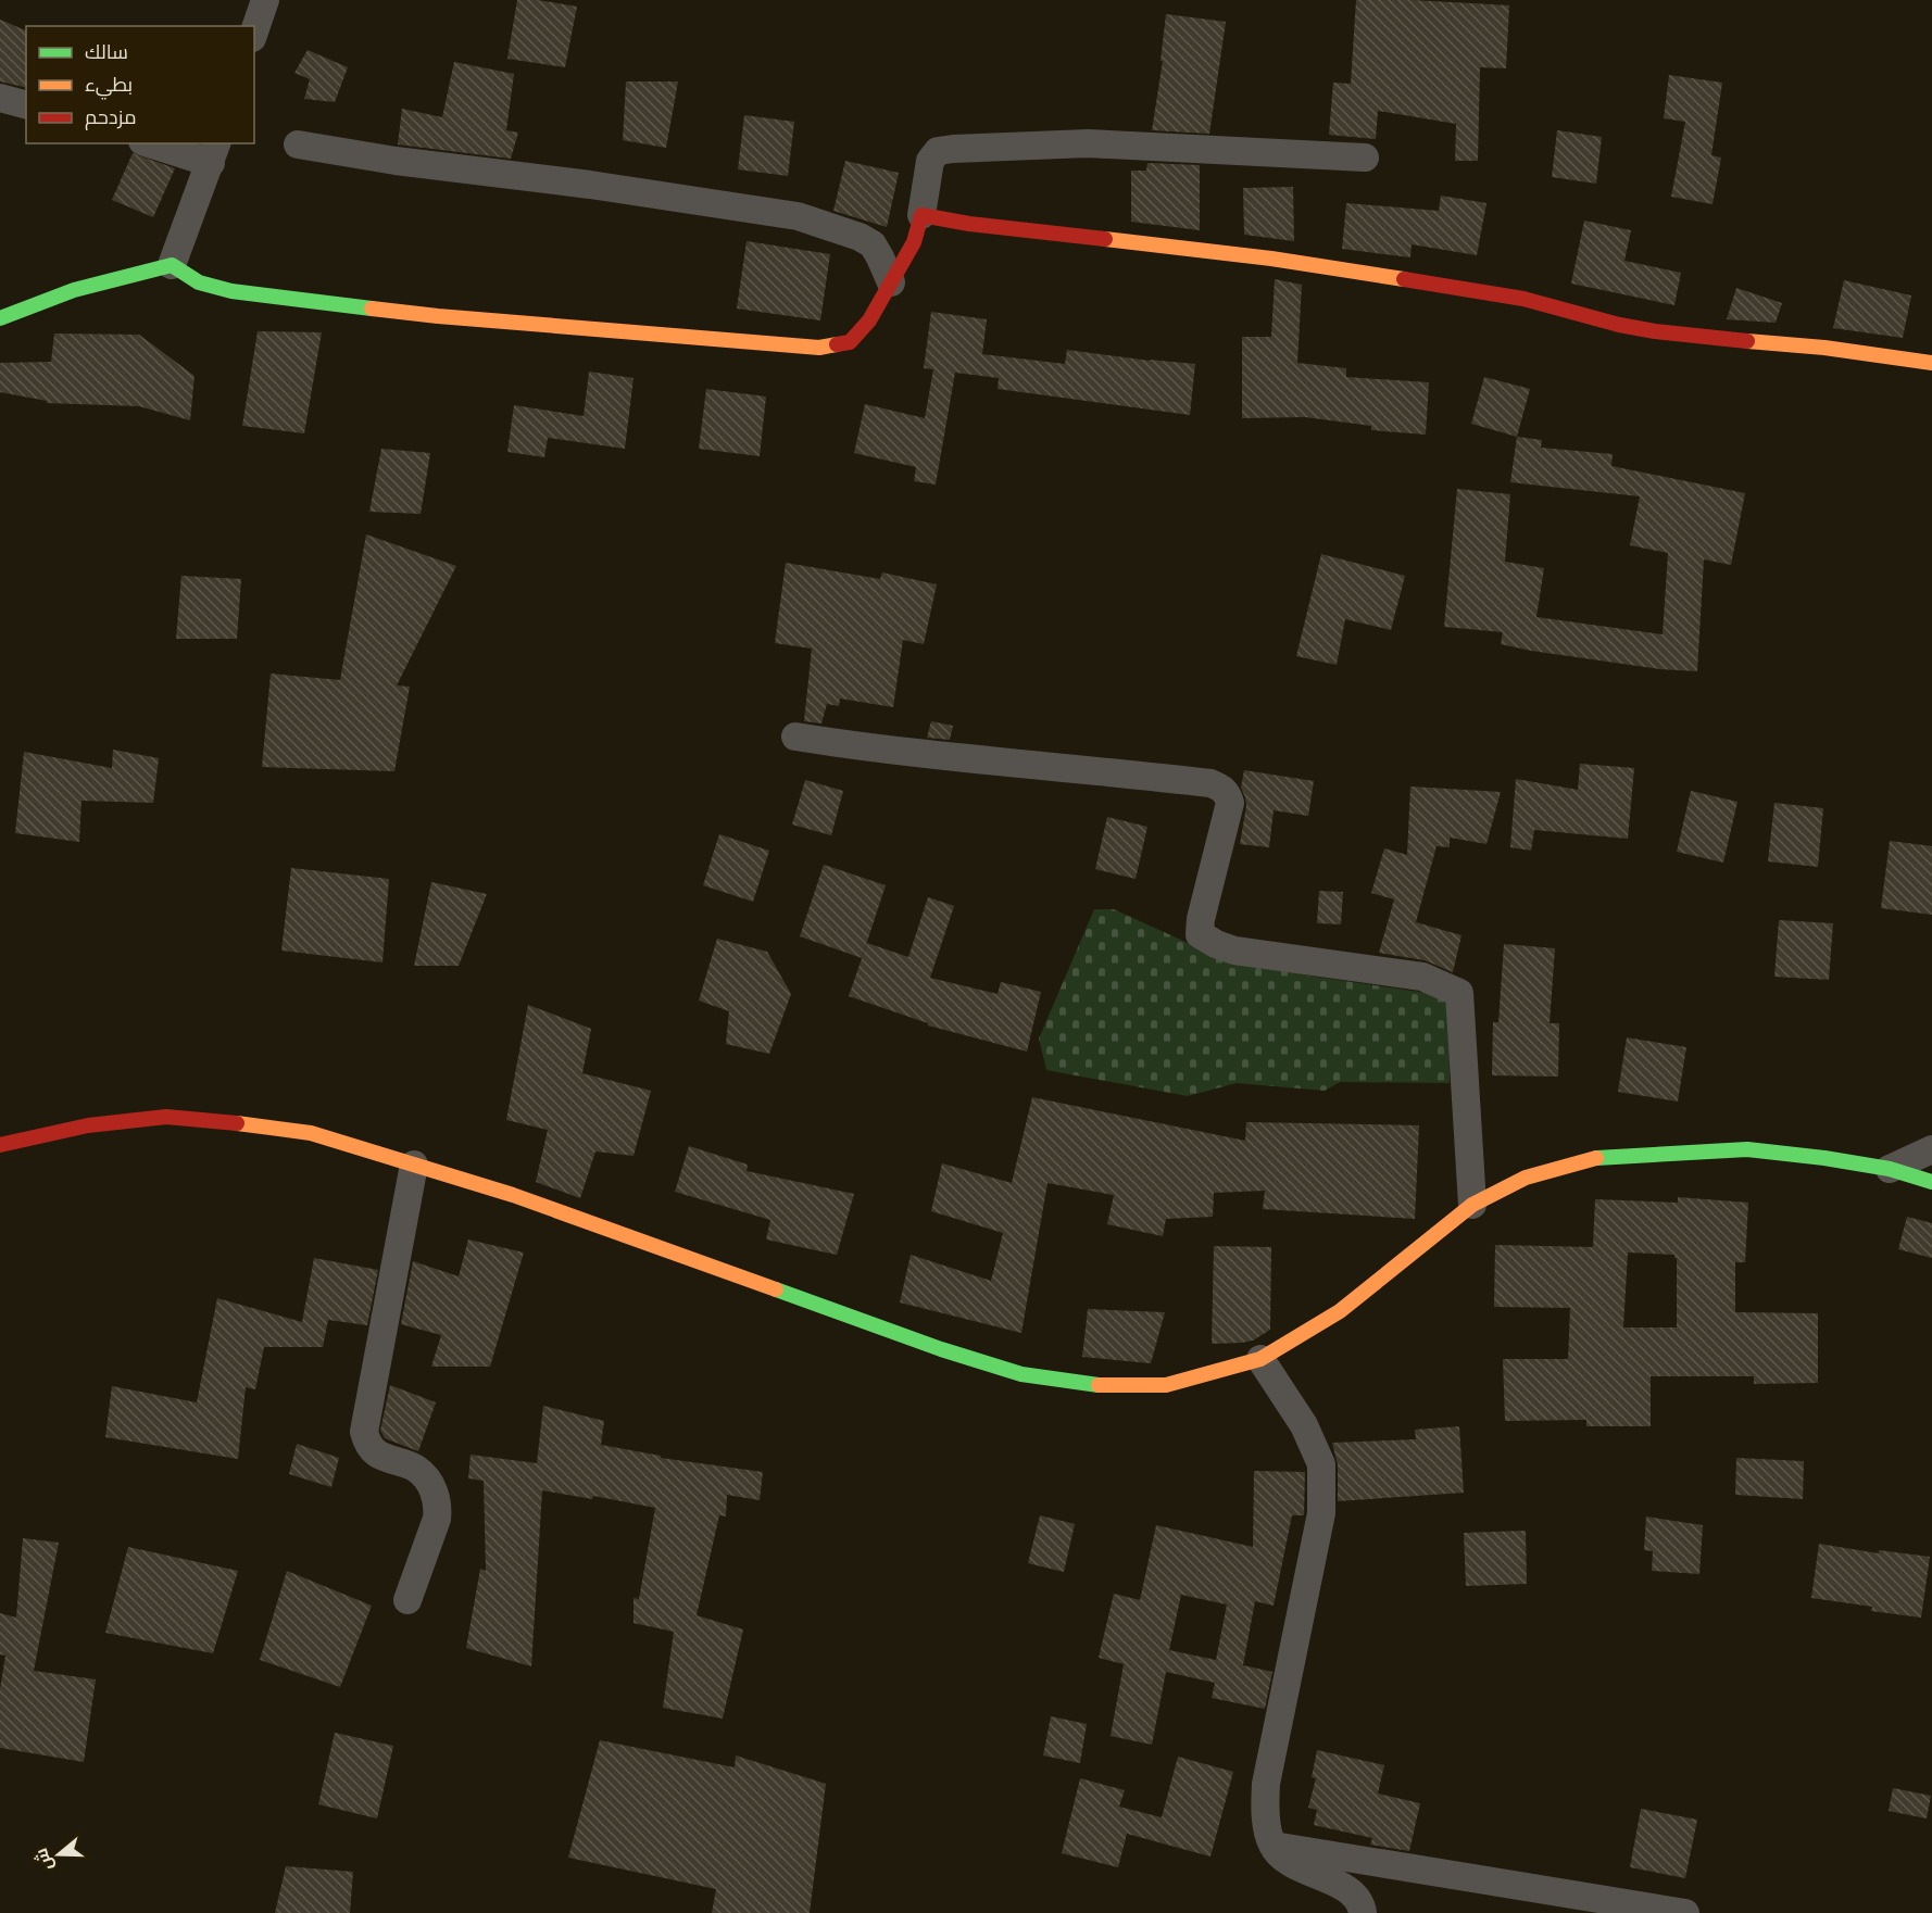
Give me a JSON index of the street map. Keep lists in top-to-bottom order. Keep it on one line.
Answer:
{"legend":["سالك","بطيء","مزدحم"],"north":"left"}
